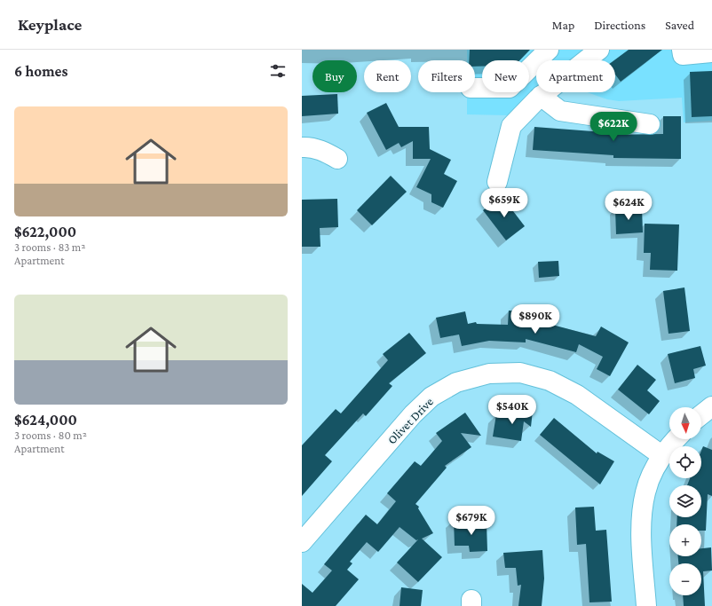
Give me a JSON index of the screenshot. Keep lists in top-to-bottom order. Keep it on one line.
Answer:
{"streets":{"street":["Olivet Drive"]},"north":"bottom","page":{"header":"Keyplace","nav":["Map","Directions","Saved"],"heading":"6 homes","chip":["Buy","Rent","Filters","New","Apartment"],"list":[{"name":"$622,000","note":"3 rooms · 83 m² · Apartment"},{"name":"$624,000","note":"3 rooms · 80 m² · Apartment"}],"price":["$622K","$659K","$624K","$890K","$540K","$679K"],"map_buttons":["+","−"]}}
